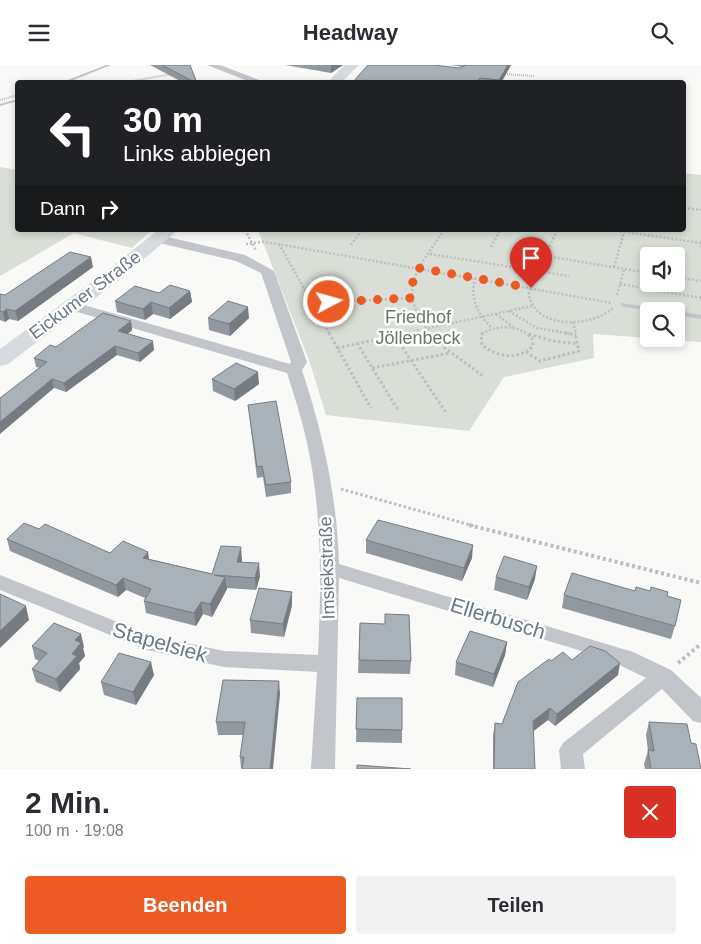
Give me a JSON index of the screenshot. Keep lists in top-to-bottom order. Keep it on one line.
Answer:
{"streets":{"main road":["Eickumer Straße"],"street":["Imsiekstraße","Ellerbusch","Stapelsiek"]},"crossings":[["Eickumer Straße","Imsiekstraße"],["Imsiekstraße","Ellerbusch"],["Imsiekstraße","Stapelsiek"]],"parks":["Friedhof Jöllenbeck"],"page":{"header":"Headway","turn":["30 m","Links abbiegen"],"then":"Dann","heading":["2 Min.","100 m · 19:08"],"buttons":["Beenden","Teilen"]}}
